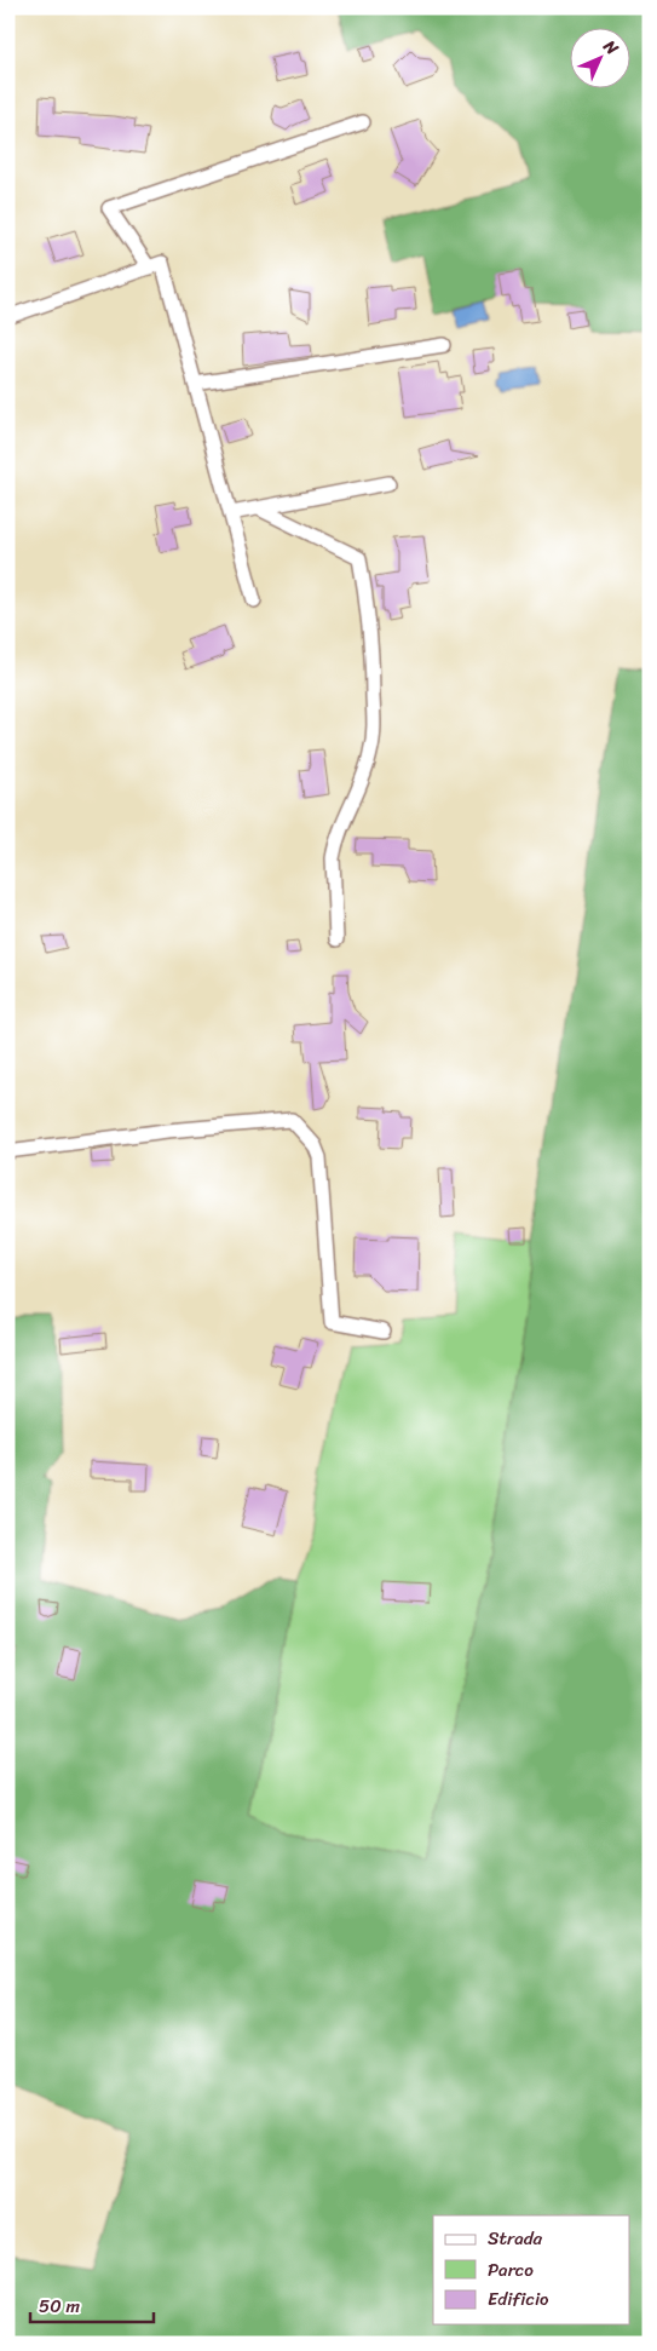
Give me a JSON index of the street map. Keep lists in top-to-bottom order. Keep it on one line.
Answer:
{"legend":["Strada","Parco","Edificio"],"scale_bar":"50 m","north":"top right"}
